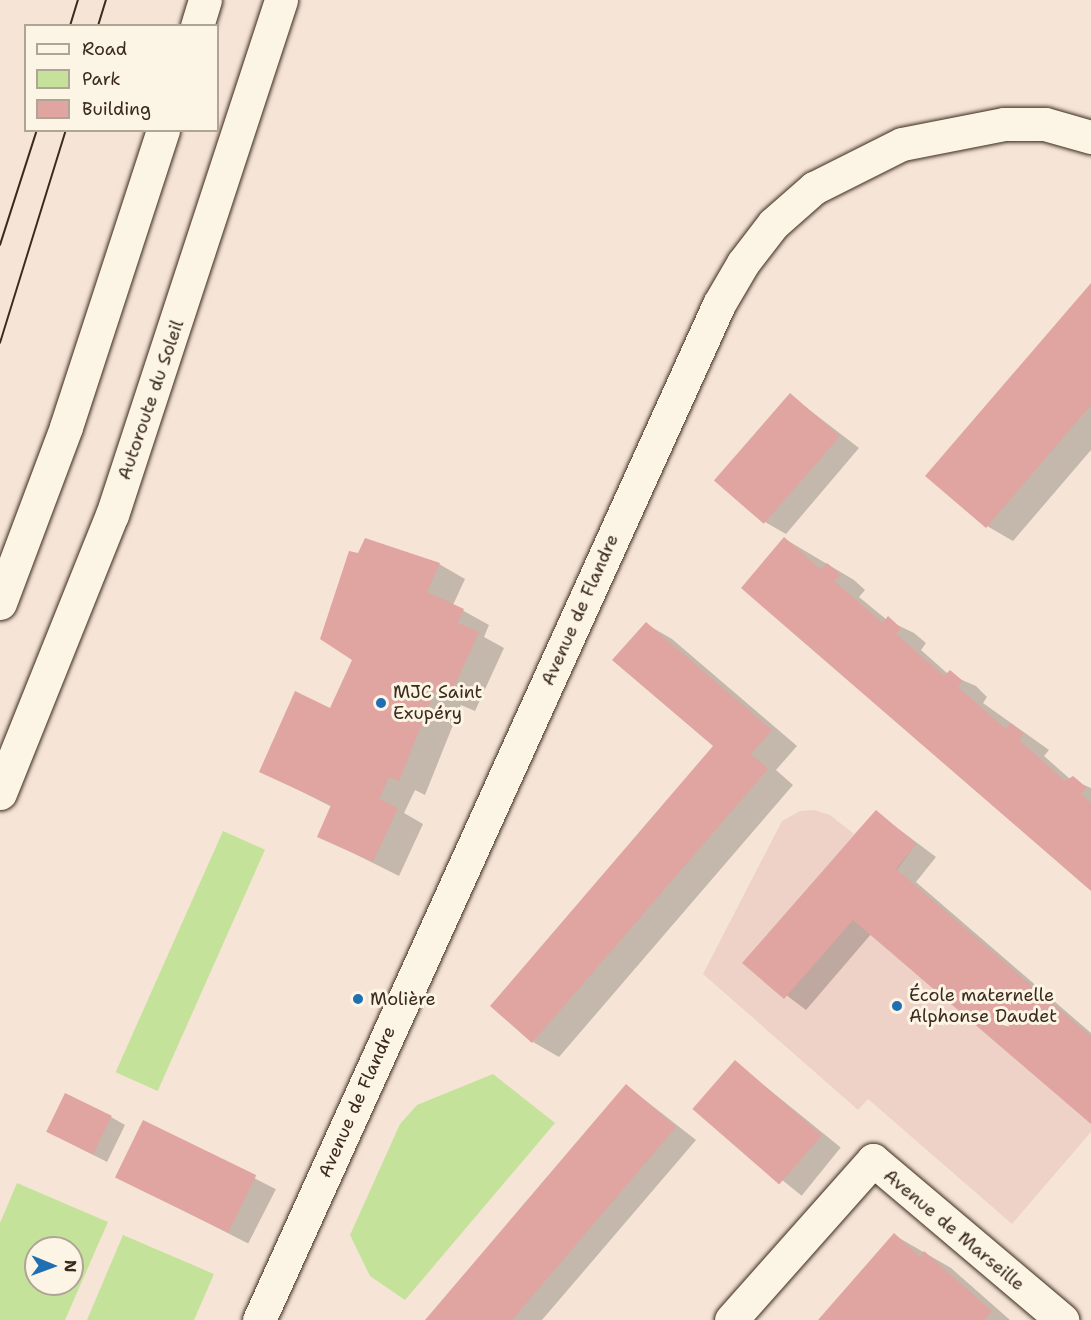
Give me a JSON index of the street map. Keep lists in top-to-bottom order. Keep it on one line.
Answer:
{"streets":{"main road":["Autoroute du Soleil","Avenue de Flandre","Avenue de Marseille"]},"places":["MJC Saint Exupéry","Molière","École maternelle Alphonse Daudet"],"legend":["Road","Park","Building"],"north":"right"}
